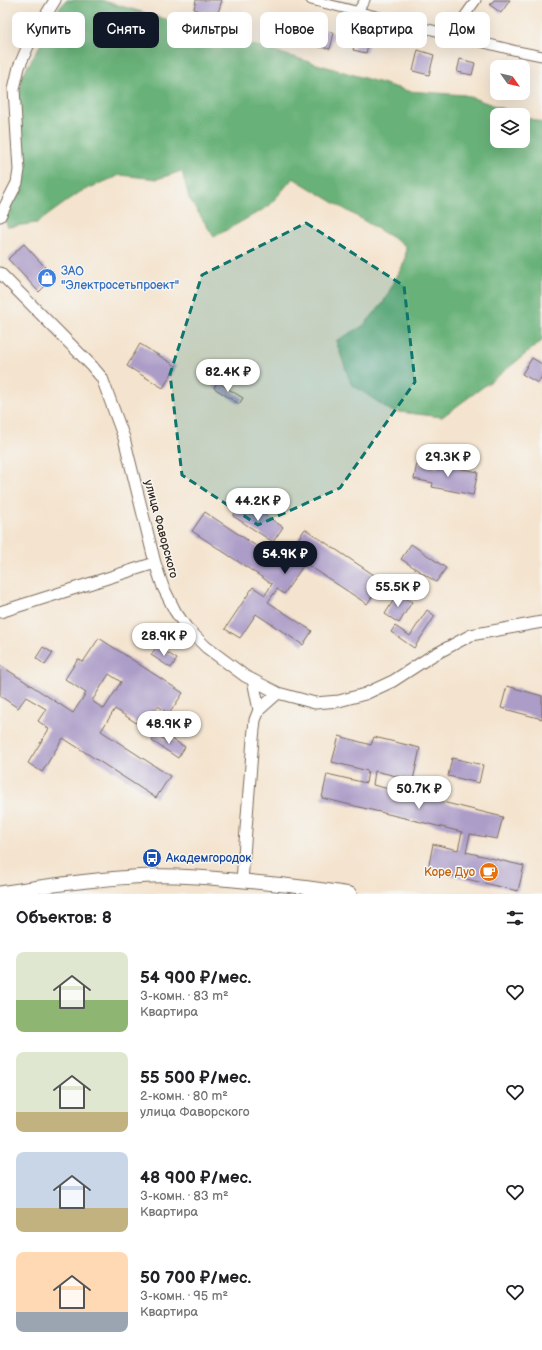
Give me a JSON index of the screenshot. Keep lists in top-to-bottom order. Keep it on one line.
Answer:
{"streets":{"street":["улица Фаворского"]},"places":{"shop":["ЗАО \"Электросетьпроект\""],"bus stop":["Академгородок"],"cafe":["Коре Дуо"]},"north":"bottom right","page":{"chip":["Купить","Снять","Фильтры","Новое","Квартира","Дом"],"price":["82.4K ₽","29.3K ₽","44.2K ₽","54.9K ₽","55.5K ₽","28.9K ₽","48.9K ₽","50.7K ₽"],"heading":"Объектов: 8","list":[{"name":"54 900 ₽/мес.","note":"3-комн. · 83 m² · Квартира"},{"name":"55 500 ₽/мес.","note":"2-комн. · 80 m² · улица Фаворского"},{"name":"48 900 ₽/мес.","note":"3-комн. · 83 m² · Квартира"},{"name":"50 700 ₽/мес.","note":"3-комн. · 95 m² · Квартира"}]}}
